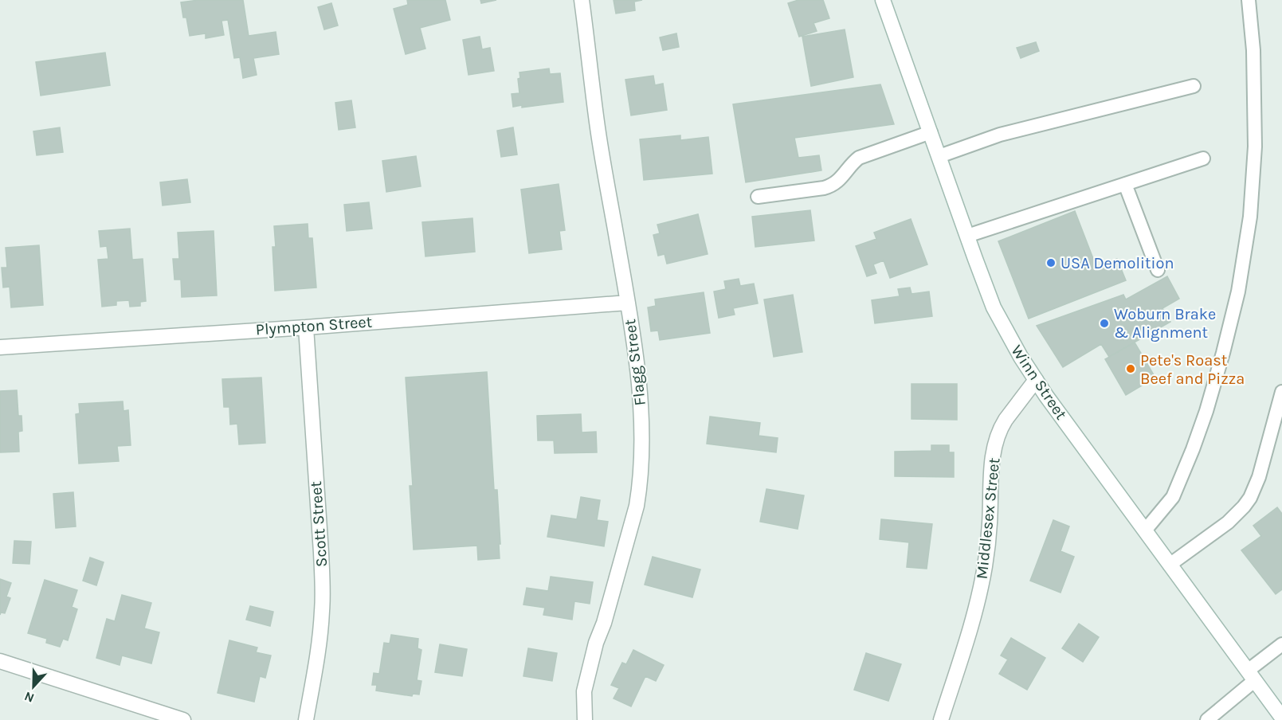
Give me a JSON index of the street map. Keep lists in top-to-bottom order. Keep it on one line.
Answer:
{"streets":{"street":["Plympton Street","Flagg Street","Winn Street","Middlesex Street","Scott Street"]},"crossings":[["Plympton Street","Flagg Street"],["Plympton Street","Scott Street"],["Winn Street","Middlesex Street"]],"places":["USA Demolition","Woburn Brake & Alignment","Pete's Roast Beef and Pizza"],"north":"bottom"}
